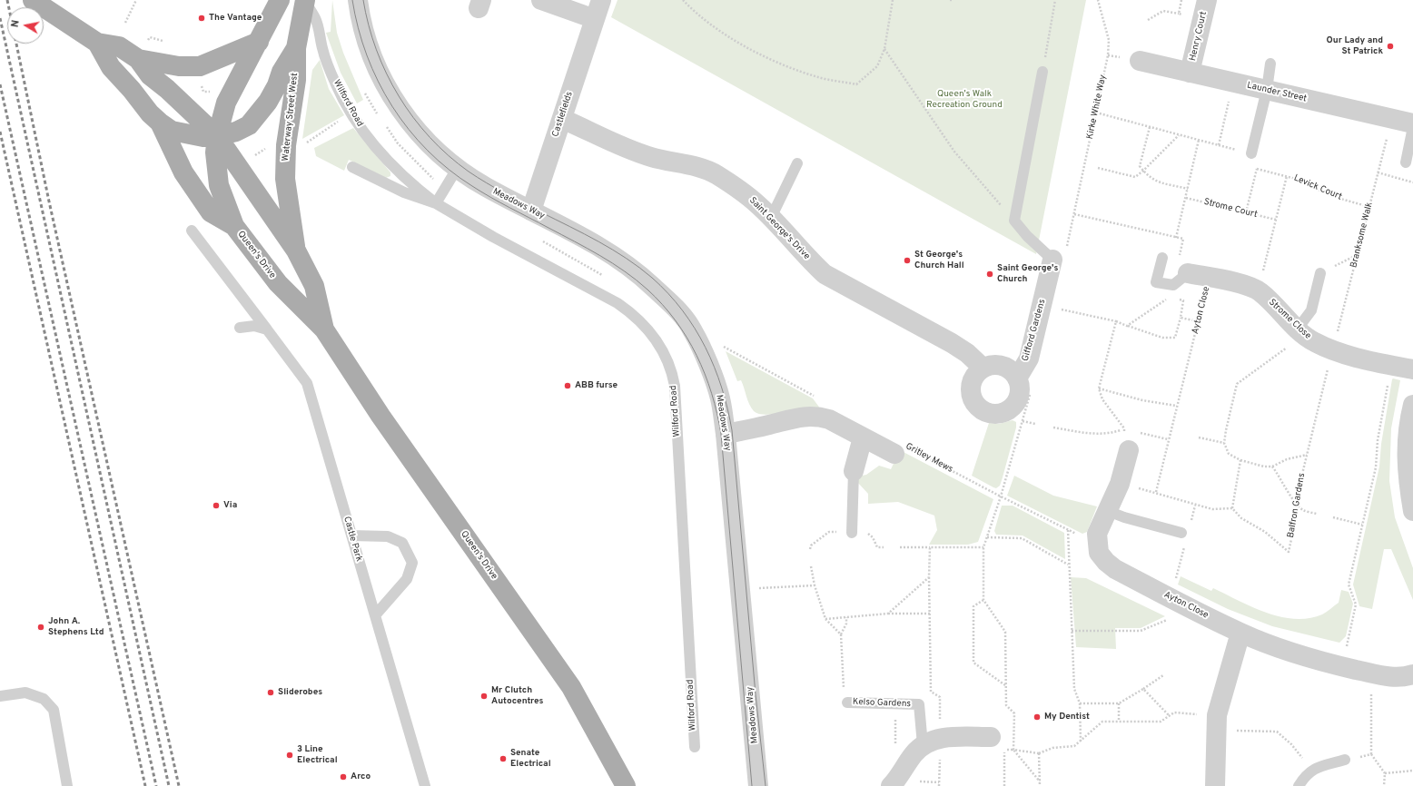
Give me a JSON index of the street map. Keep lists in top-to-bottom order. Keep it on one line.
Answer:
{"streets":{"main road":["Waterway Street West","Queen's Drive"],"street":["Henry Court","Launder Street","Castlefields","Meadows Way","Saint George's Drive","Ayton Close","Strome Close","Gifford Gardens","Gritley Mews"],"lane":["Wilford Road","Castle Park","Kelso Gardens"],"path":["Kirke White Way","Levick Court","Strome Court","Branksome Walk","Balfron Gardens"]},"crossings":[["Henry Court","Launder Street"],["Launder Street","Branksome Walk"],["Wilford Road","Waterway Street West"],["Castlefields","Meadows Way"],["Castlefields","Saint George's Drive"],["Waterway Street West","Queen's Drive"],["Levick Court","Strome Court"],["Levick Court","Branksome Walk"],["Levick Court","Strome Close"],["Meadows Way","Gritley Mews"],["Saint George's Drive","Gifford Gardens"],["Branksome Walk","Strome Close"],["Branksome Walk","Balfron Gardens"],["Ayton Close","Strome Close"],["Strome Close","Balfron Gardens"]],"parks":["Queen's Walk Recreation Ground"],"places":["The Vantage","Our Lady and St Patrick","St George's Church Hall","Saint George's Church","ABB furse","Via","John A. Stephens Ltd","Sliderobes","Mr Clutch Autocentres","My Dentist","3 Line Electrical","Senate Electrical","Arco"],"north":"left"}
